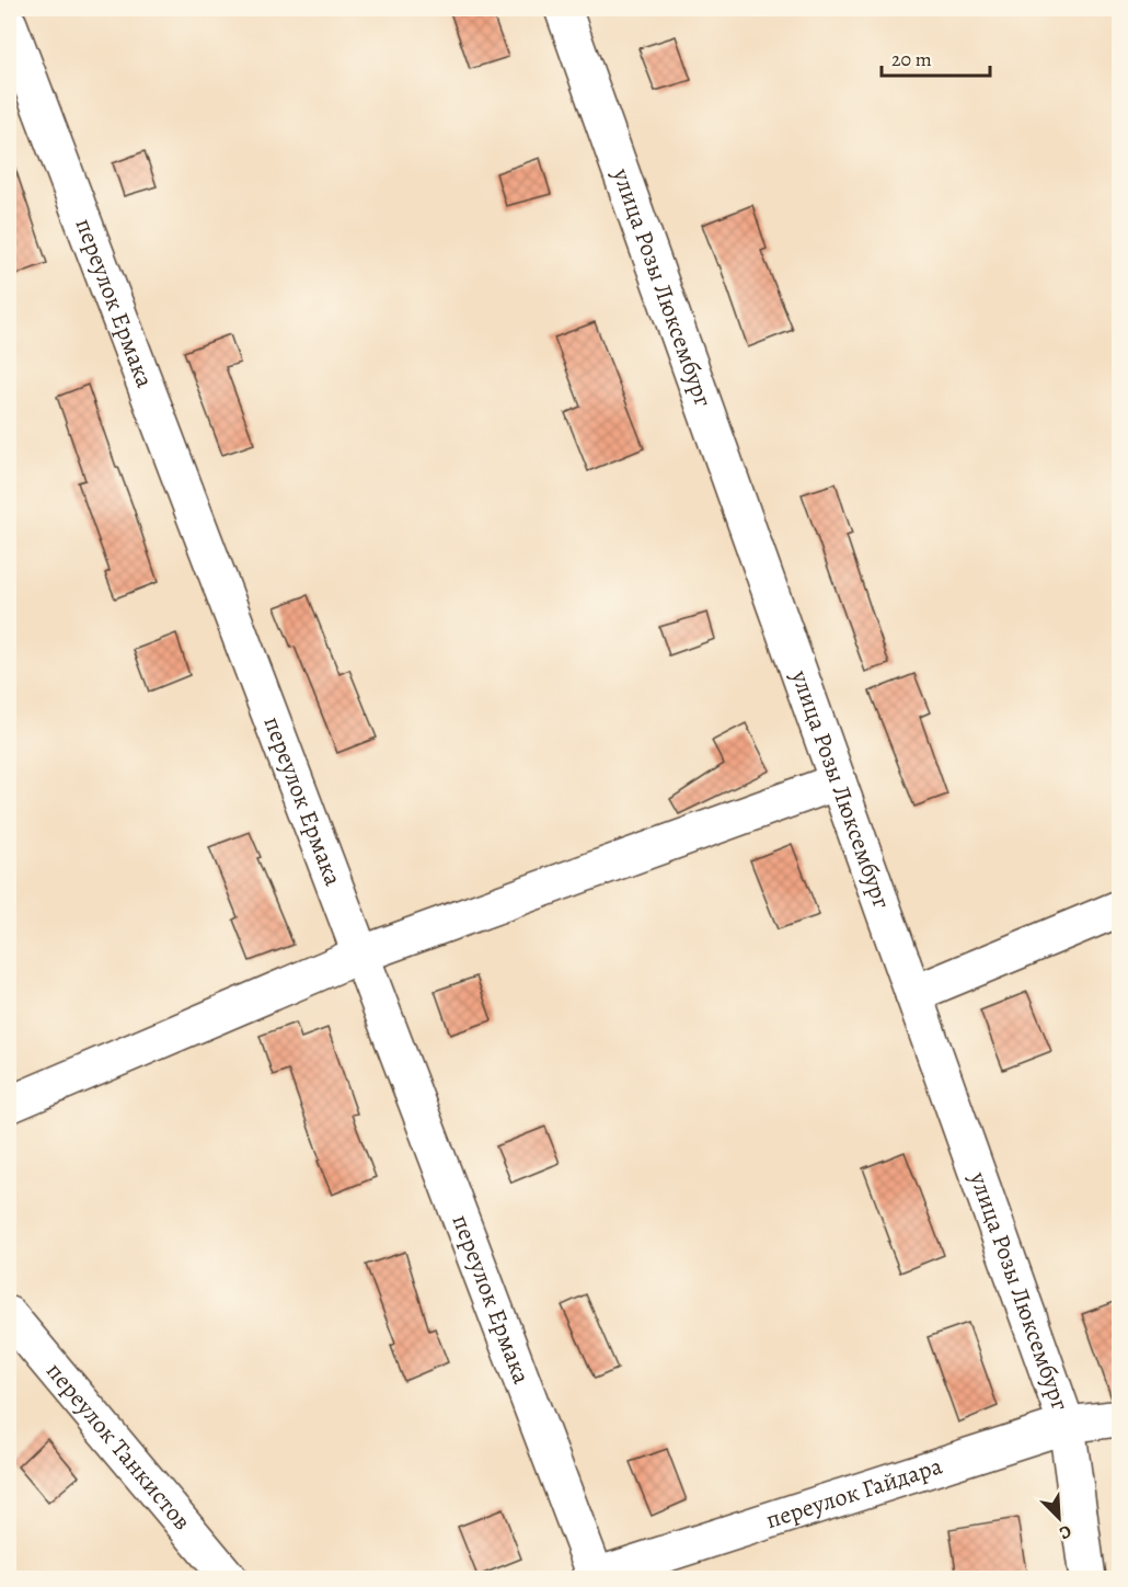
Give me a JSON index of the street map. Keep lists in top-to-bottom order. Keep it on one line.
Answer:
{"streets":{"street":["улица Розы Люксембург","переулок Ермака","переулок Танкистов","переулок Гайдара"]},"crossings":[["улица Розы Люксембург","переулок Гайдара"],["переулок Ермака","переулок Гайдара"]],"scale_bar":"20 m","north":"bottom right"}
